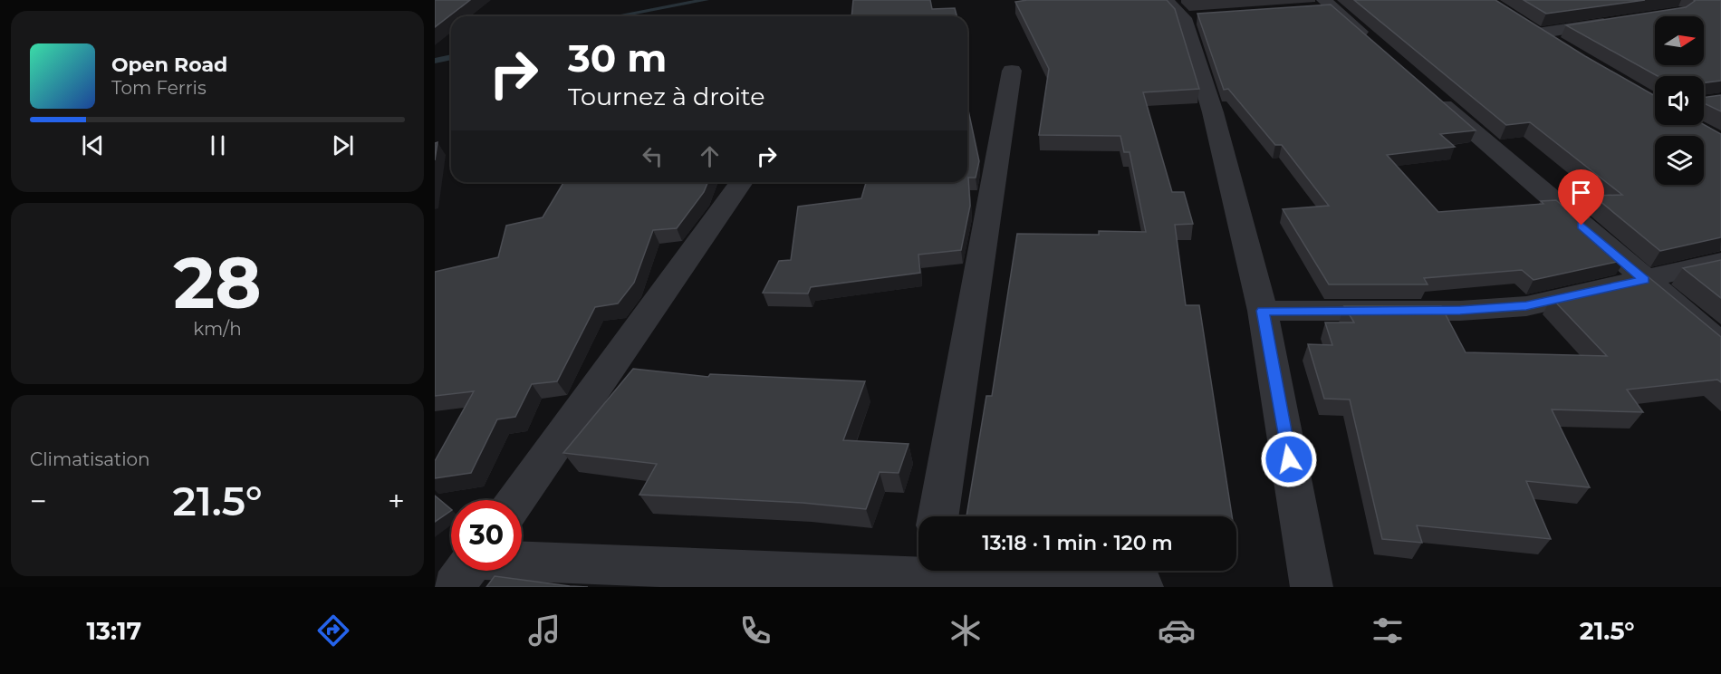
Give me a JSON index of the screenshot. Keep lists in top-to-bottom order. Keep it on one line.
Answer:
{"north":"right","page":{"turn":["30 m","Tournez à droite"],"song":["Open Road","Tom Ferris"],"tile":[["28","km/h"],"Climatisation"],"heat":["−","21.5°","+"],"limit":"30","trip":"13:18 · 1 min · 120 m","tabs":["13:17","21.5°"]}}
